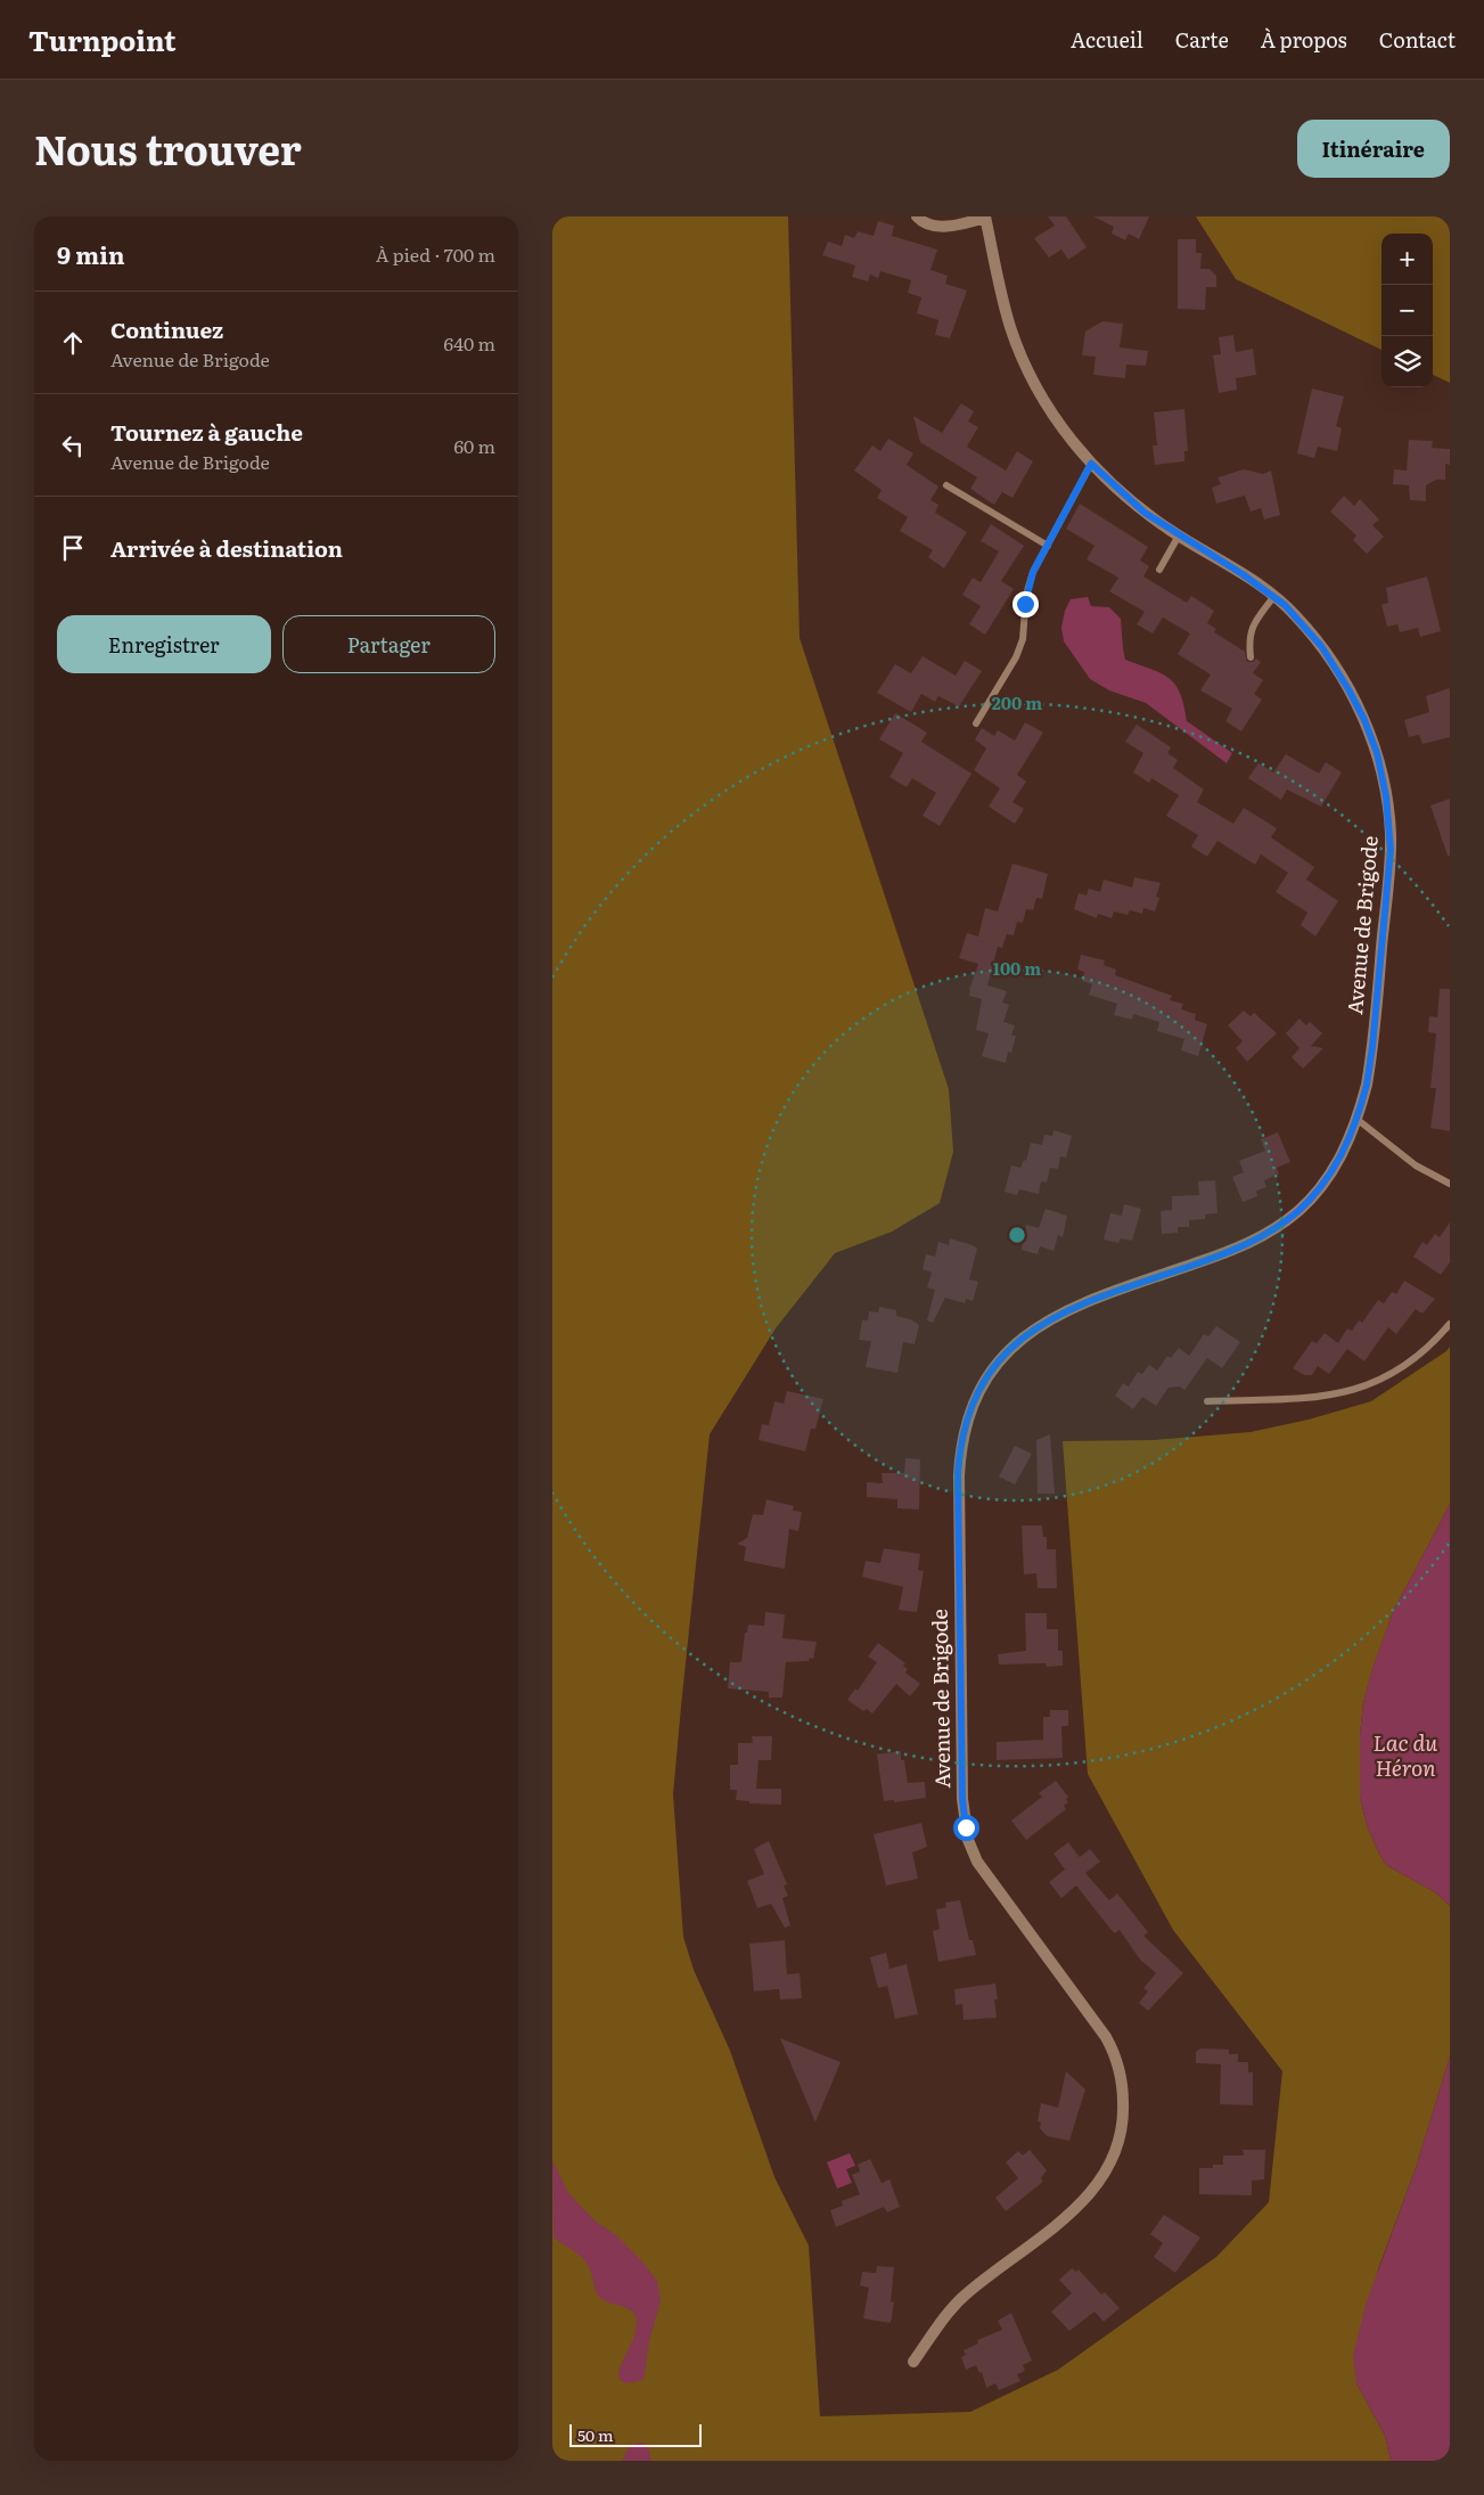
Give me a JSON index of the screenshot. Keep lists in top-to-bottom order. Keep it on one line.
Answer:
{"streets":{"street":["Avenue de Brigode"]},"water":["Lac du Héron"],"scale_bar":"50 m","page":{"header":"Turnpoint","nav":["Accueil","Carte","À propos","Contact"],"title":"Nous trouver","buttons":["Itinéraire",["Enregistrer","Partager"]],"heading":["9 min","À pied · 700 m"],"map_buttons":["+","−"],"list":[["Continuez","Avenue de Brigode","640 m"],["Tournez à gauche","Avenue de Brigode","60 m"],"Arrivée à destination"],"scale":"50 m"},"rings":["200 m","100 m"]}
